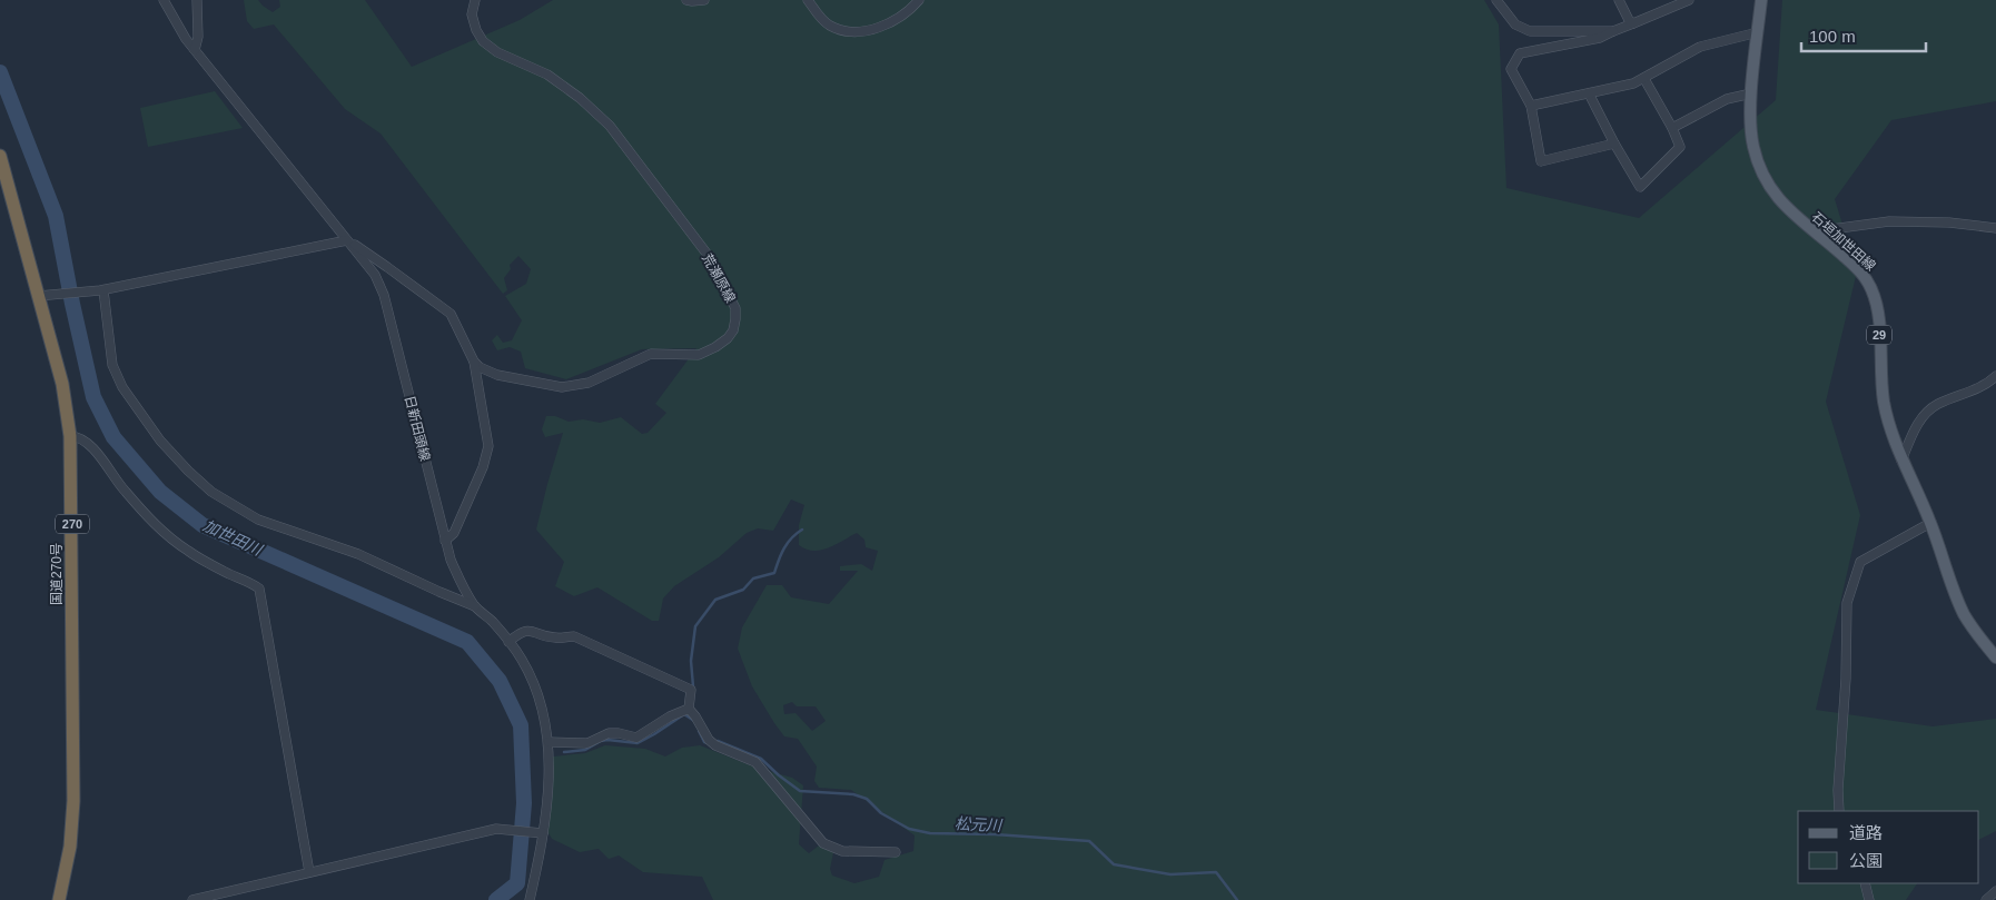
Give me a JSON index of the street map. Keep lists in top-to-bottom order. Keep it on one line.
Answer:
{"streets":{"highway":["270","国道270号"],"main road":["石垣加世田線","29"],"street":["荒瀬原線","日新田頭線"]},"water":["加世田川","松元川"],"legend":["道路","公園"],"scale_bar":"100 m"}
